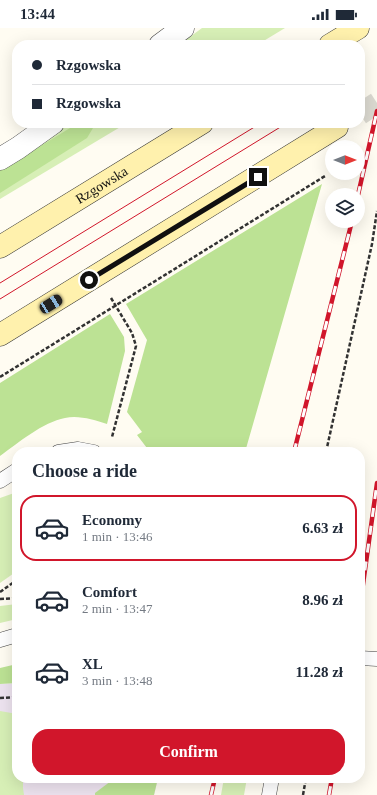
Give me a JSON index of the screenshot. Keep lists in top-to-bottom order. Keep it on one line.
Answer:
{"streets":{"main road":["Rzgowska"]},"north":"right","page":{"status":"13:44","banner":["Rzgowska","Rzgowska"],"heading":"Choose a ride","list":[{"name":"Economy","note":"1 min · 13:46","value":"6.63 zł"},{"name":"Comfort","note":"2 min · 13:47","value":"8.96 zł"},{"name":"XL","note":"3 min · 13:48","value":"11.28 zł"}],"buttons":"Confirm"}}
